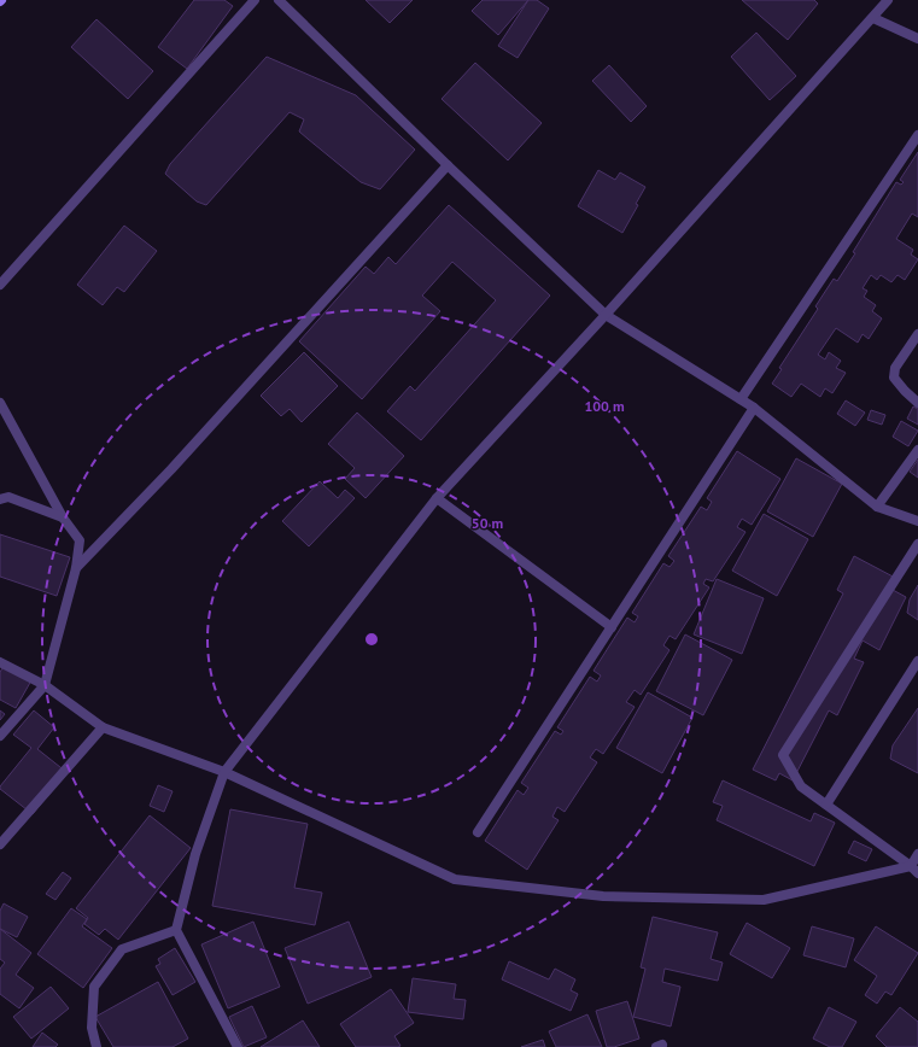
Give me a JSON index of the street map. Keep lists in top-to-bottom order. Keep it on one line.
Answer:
{"rings":["100 m","50 m"]}
